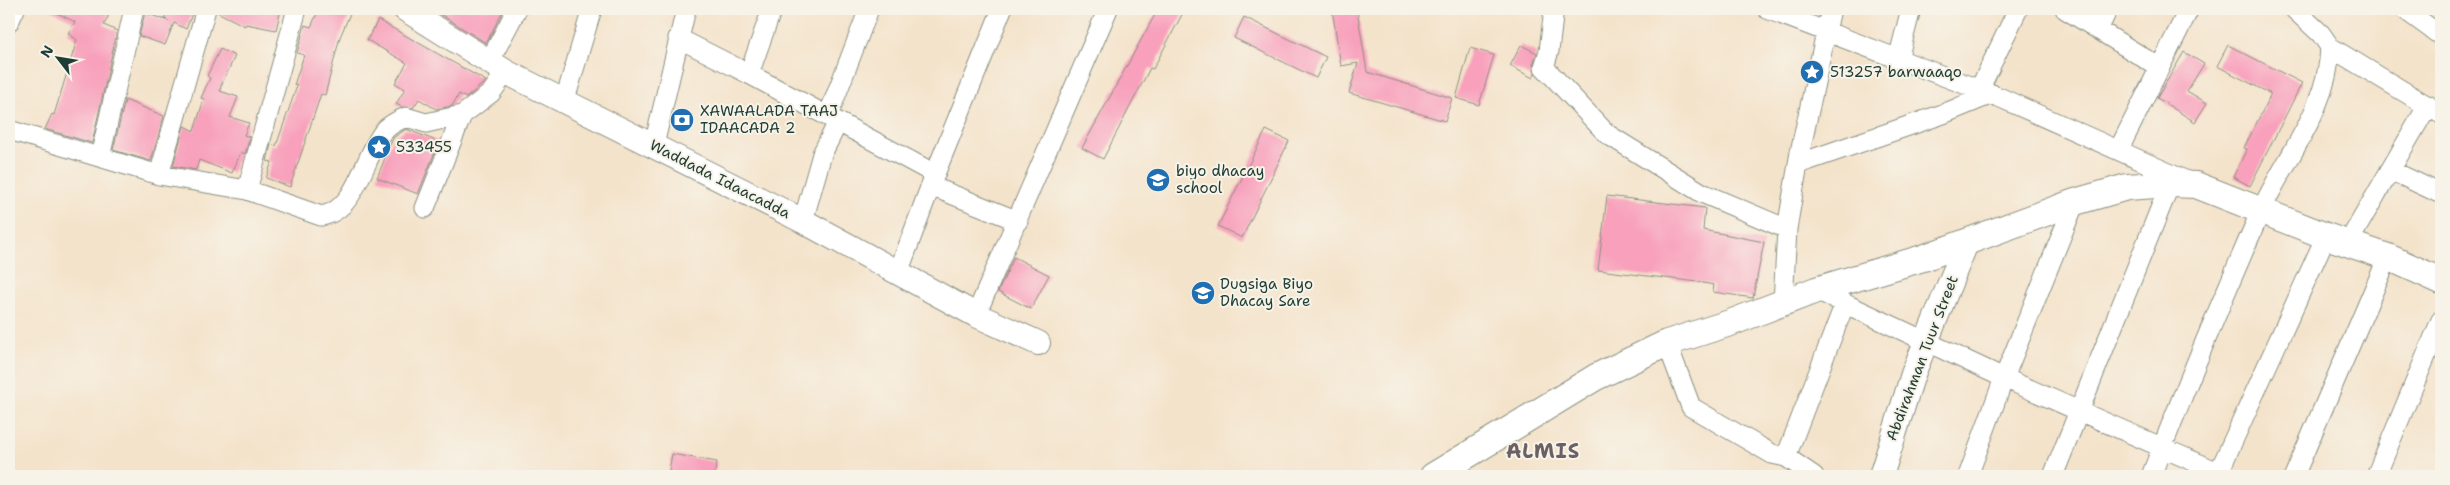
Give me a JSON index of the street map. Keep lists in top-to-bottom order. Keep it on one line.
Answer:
{"streets":{"street":["Waddada Idaacadda","Abdirahman Tuur Street"]},"districts":["ALMIS"],"places":{"place":["513257 barwaaqo","533455"],"bank":["XAWAALADA TAAJ IDAACADA 2"],"school or university":["biyo dhacay school","Dugsiga Biyo Dhacay Sare"]},"north":"top left"}
